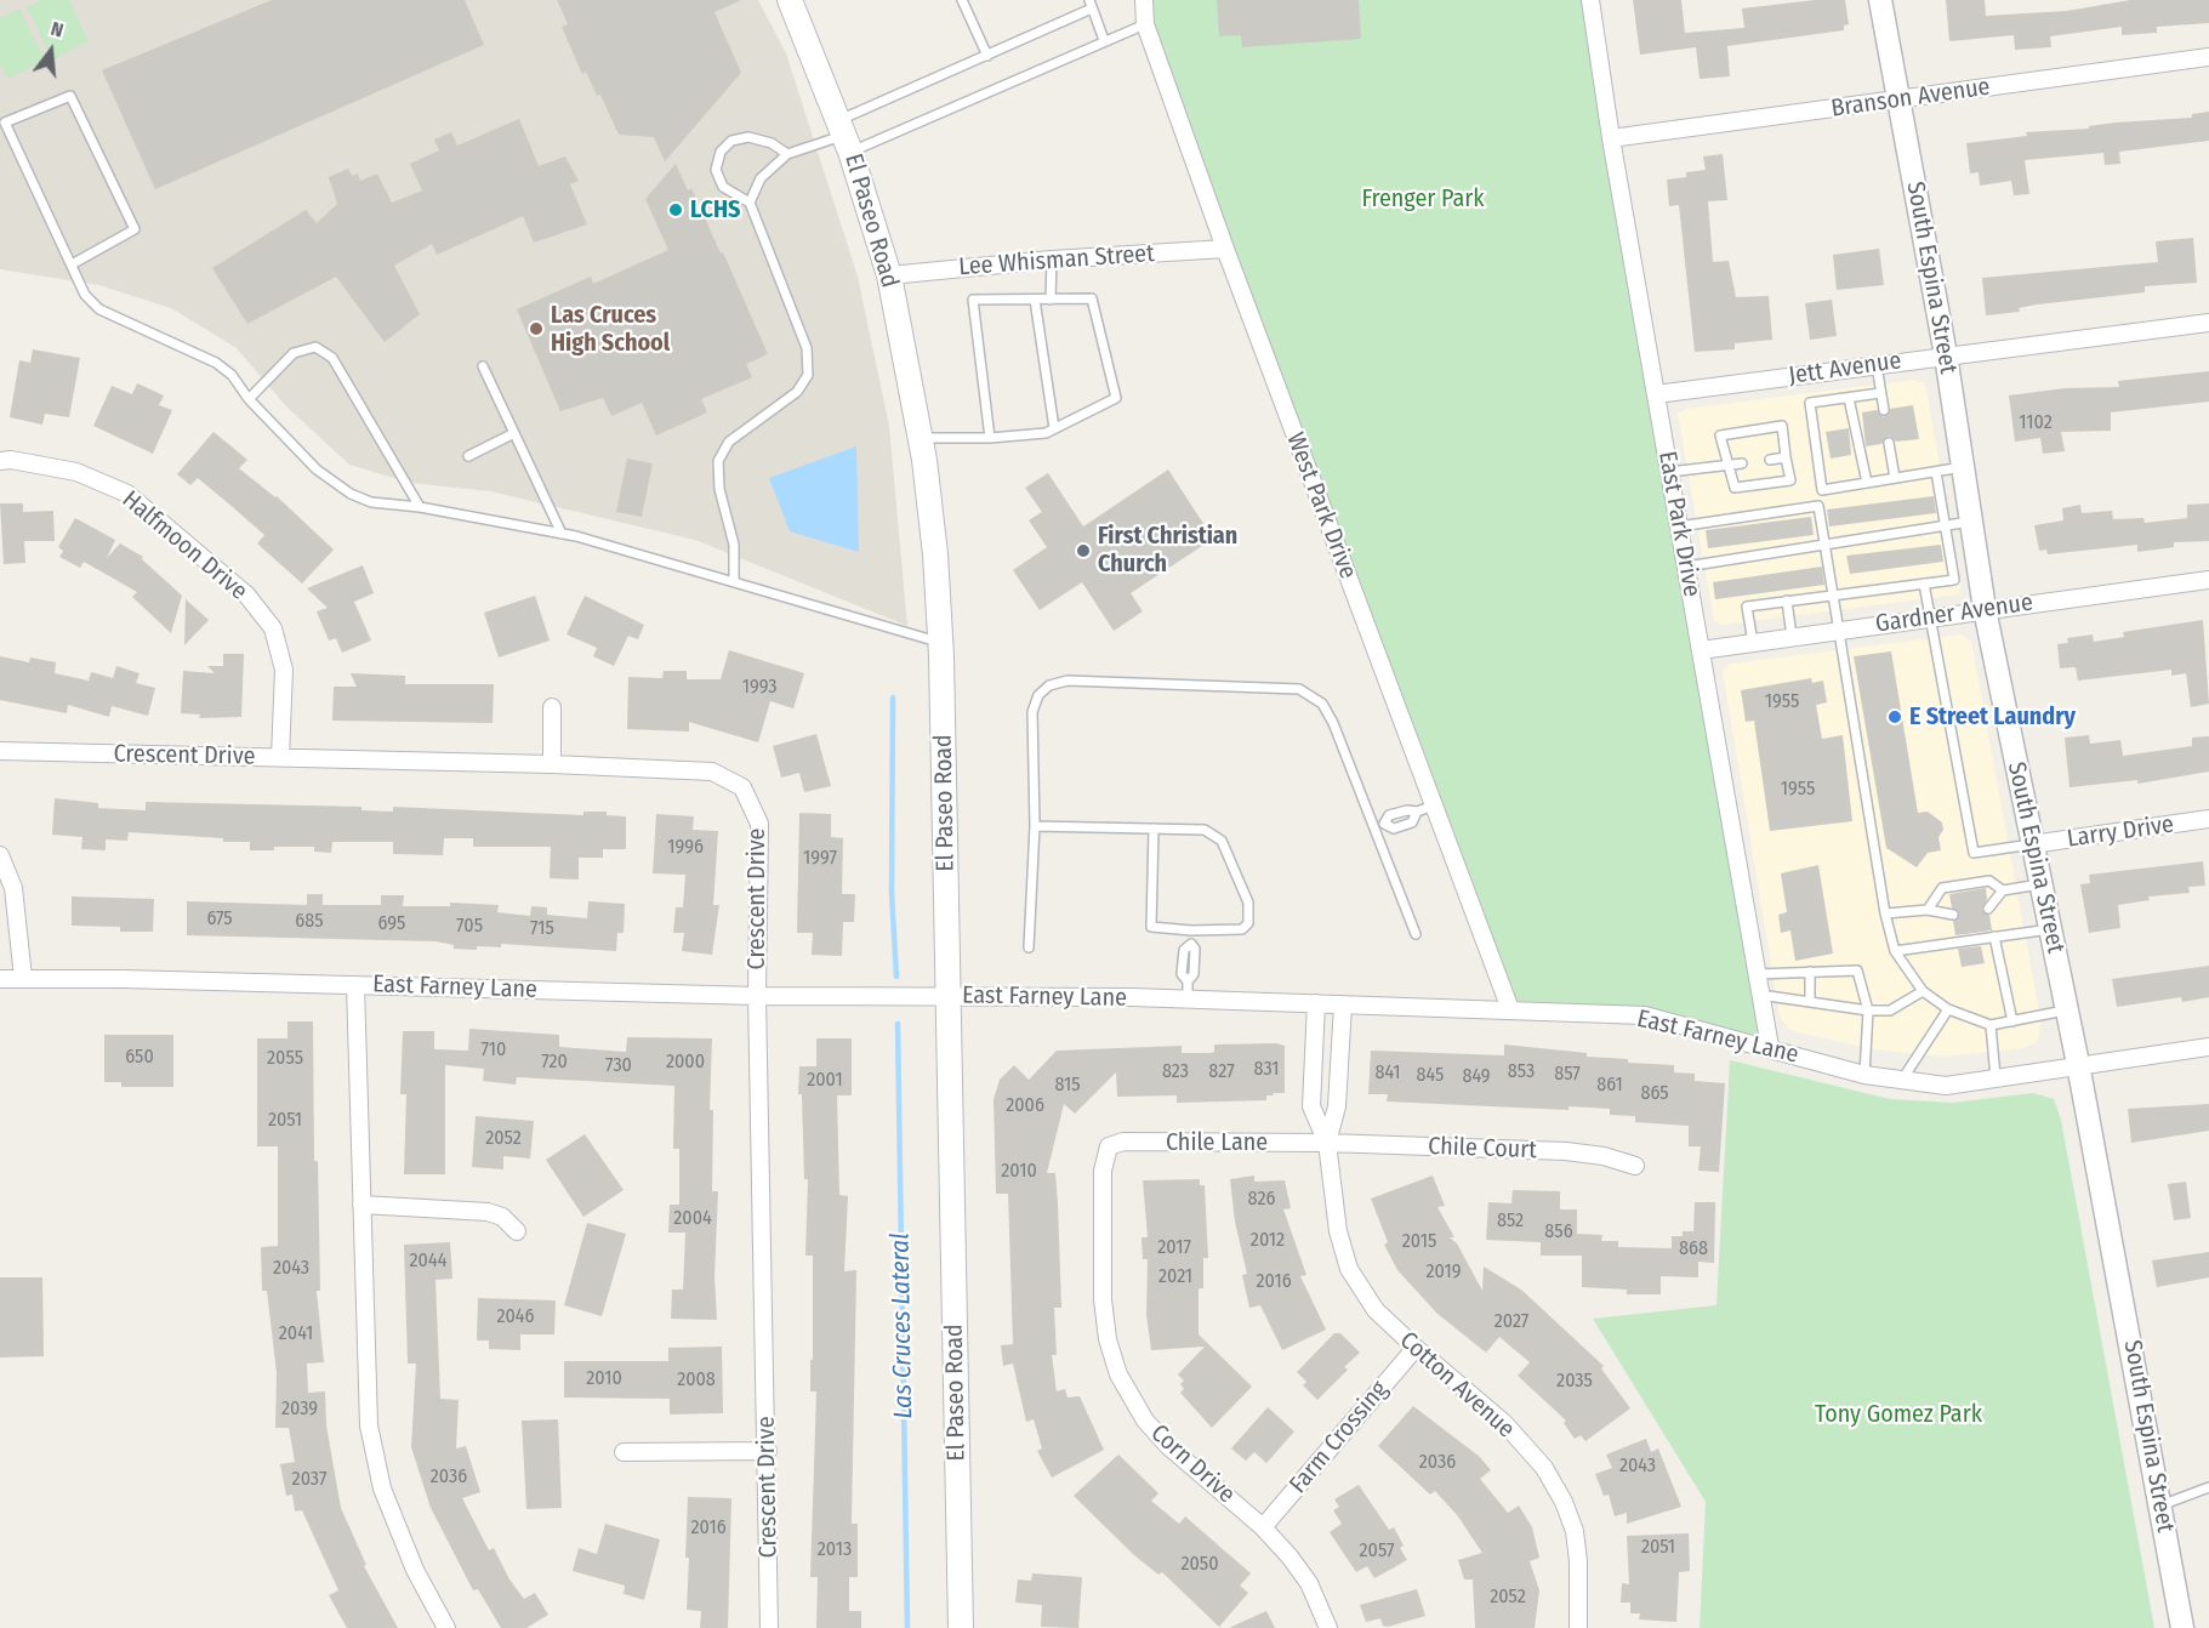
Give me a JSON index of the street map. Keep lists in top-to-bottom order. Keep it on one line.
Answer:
{"streets":{"main road":["El Paseo Road"],"street":["Branson Avenue","Lee Whisman Street","South Espina Street","Jett Avenue","West Park Drive","East Park Drive","Halfmoon Drive","Gardner Avenue","Crescent Drive","Larry Drive","East Farney Lane","Chile Lane","Chile Court","Cotton Avenue","Farm Crossing","Corn Drive"]},"crossings":[["Branson Avenue","South Espina Street"],["Branson Avenue","East Park Drive"],["El Paseo Road","Lee Whisman Street"],["El Paseo Road","East Farney Lane"],["Lee Whisman Street","West Park Drive"],["South Espina Street","Jett Avenue"],["South Espina Street","Gardner Avenue"],["South Espina Street","Larry Drive"],["South Espina Street","East Farney Lane"],["Jett Avenue","East Park Drive"],["West Park Drive","East Farney Lane"],["East Park Drive","Gardner Avenue"],["East Park Drive","East Farney Lane"],["Halfmoon Drive","Crescent Drive"],["Crescent Drive","East Farney Lane"],["East Farney Lane","Cotton Avenue"],["Chile Lane","Chile Court"],["Chile Lane","Cotton Avenue"],["Chile Lane","Corn Drive"],["Chile Court","Cotton Avenue"],["Cotton Avenue","Farm Crossing"],["Farm Crossing","Corn Drive"]],"water":["Las Cruces Lateral"],"parks":["Frenger Park","Tony Gomez Park"],"places":["LCHS","Las Cruces High School","First Christian Church","E Street Laundry"],"house_numbers":["1102","1993","1955","1955","1996","1997","675","685","695","705","715","710","650","2055","720","2000","730","831","823","827","853","841","857","845","849","2001","815","861","865","2006","2051","2052","2010","826","2004","852","856","2012","2015","2017","868","2044","2043","2019","2021","2016","2046","2027","2041","2010","2008","2035","2039","2036","2043","2036","2037","2016","2051","2013","2057","2050","2052"],"north":"top"}
